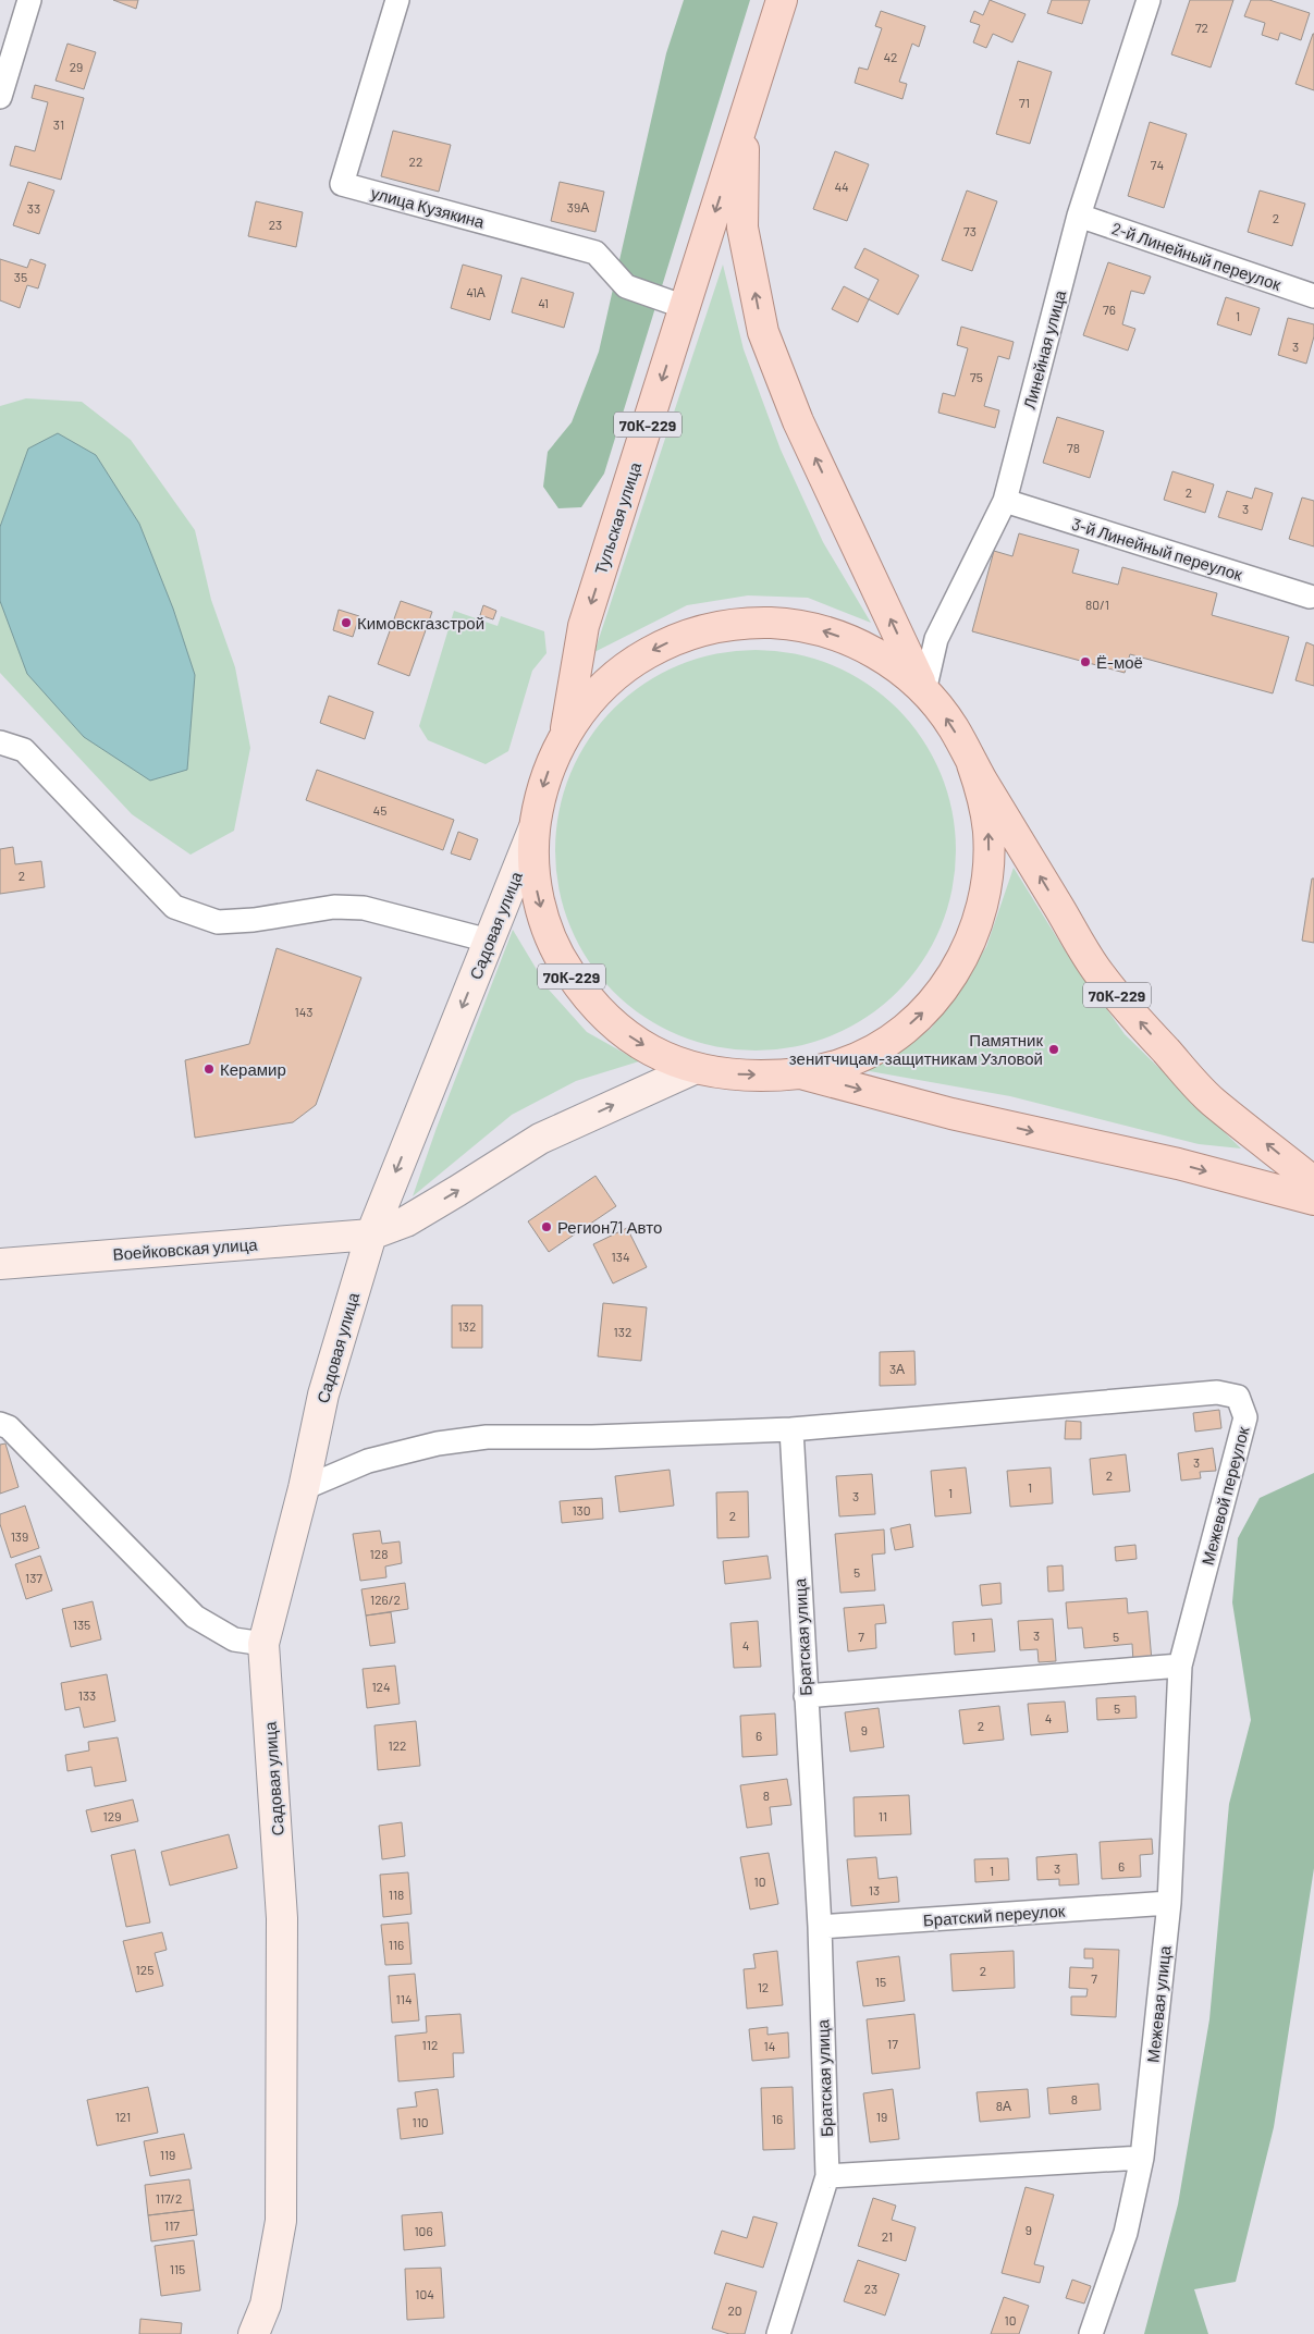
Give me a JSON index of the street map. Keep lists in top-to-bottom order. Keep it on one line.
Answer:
{"streets":{"main road":["70К-229","Тульская улица","Садовая улица","Воейковская улица"],"street":["улица Кузякина","2-й Линейный переулок","Линейная улица","3-й Линейный переулок","Межевой переулок","Братская улица","Братский переулок","Межевая улица"]},"crossings":[["улица Кузякина","Тульская улица"],["2-й Линейный переулок","Линейная улица"],["Линейная улица","70К-229"],["Линейная улица","Тульская улица"],["Линейная улица","3-й Линейный переулок"],["70К-229","Тульская улица"],["70К-229","Садовая улица"],["Садовая улица","Воейковская улица"],["Межевой переулок","Братская улица"],["Межевой переулок","Межевая улица"],["Братская улица","Братский переулок"],["Братский переулок","Межевая улица"]],"places":["Кимовскгазстрой","Ё-моё","Памятник зенитчицам-защитникам Узловой","Керамир","Регион71 Авто"],"house_numbers":["72","42","29","71","31","22","74","44","39А","33","2","23","73","35","41А","41","76","1","3","75","78","2","3","80/1","45","2","143","134","132","132","3А","3","2","1","1","3","130","2","139","128","5","137","126/2","135","3","7","1","5","4","124","133","5","4","2","9","6","122","8","129","11","6","3","1","10","13","118","116","125","2","7","15","12","114","17","112","14","8","8А","121","19","16","110","119","117/2","117","9","106","21","115","23","104","20","10"]}
